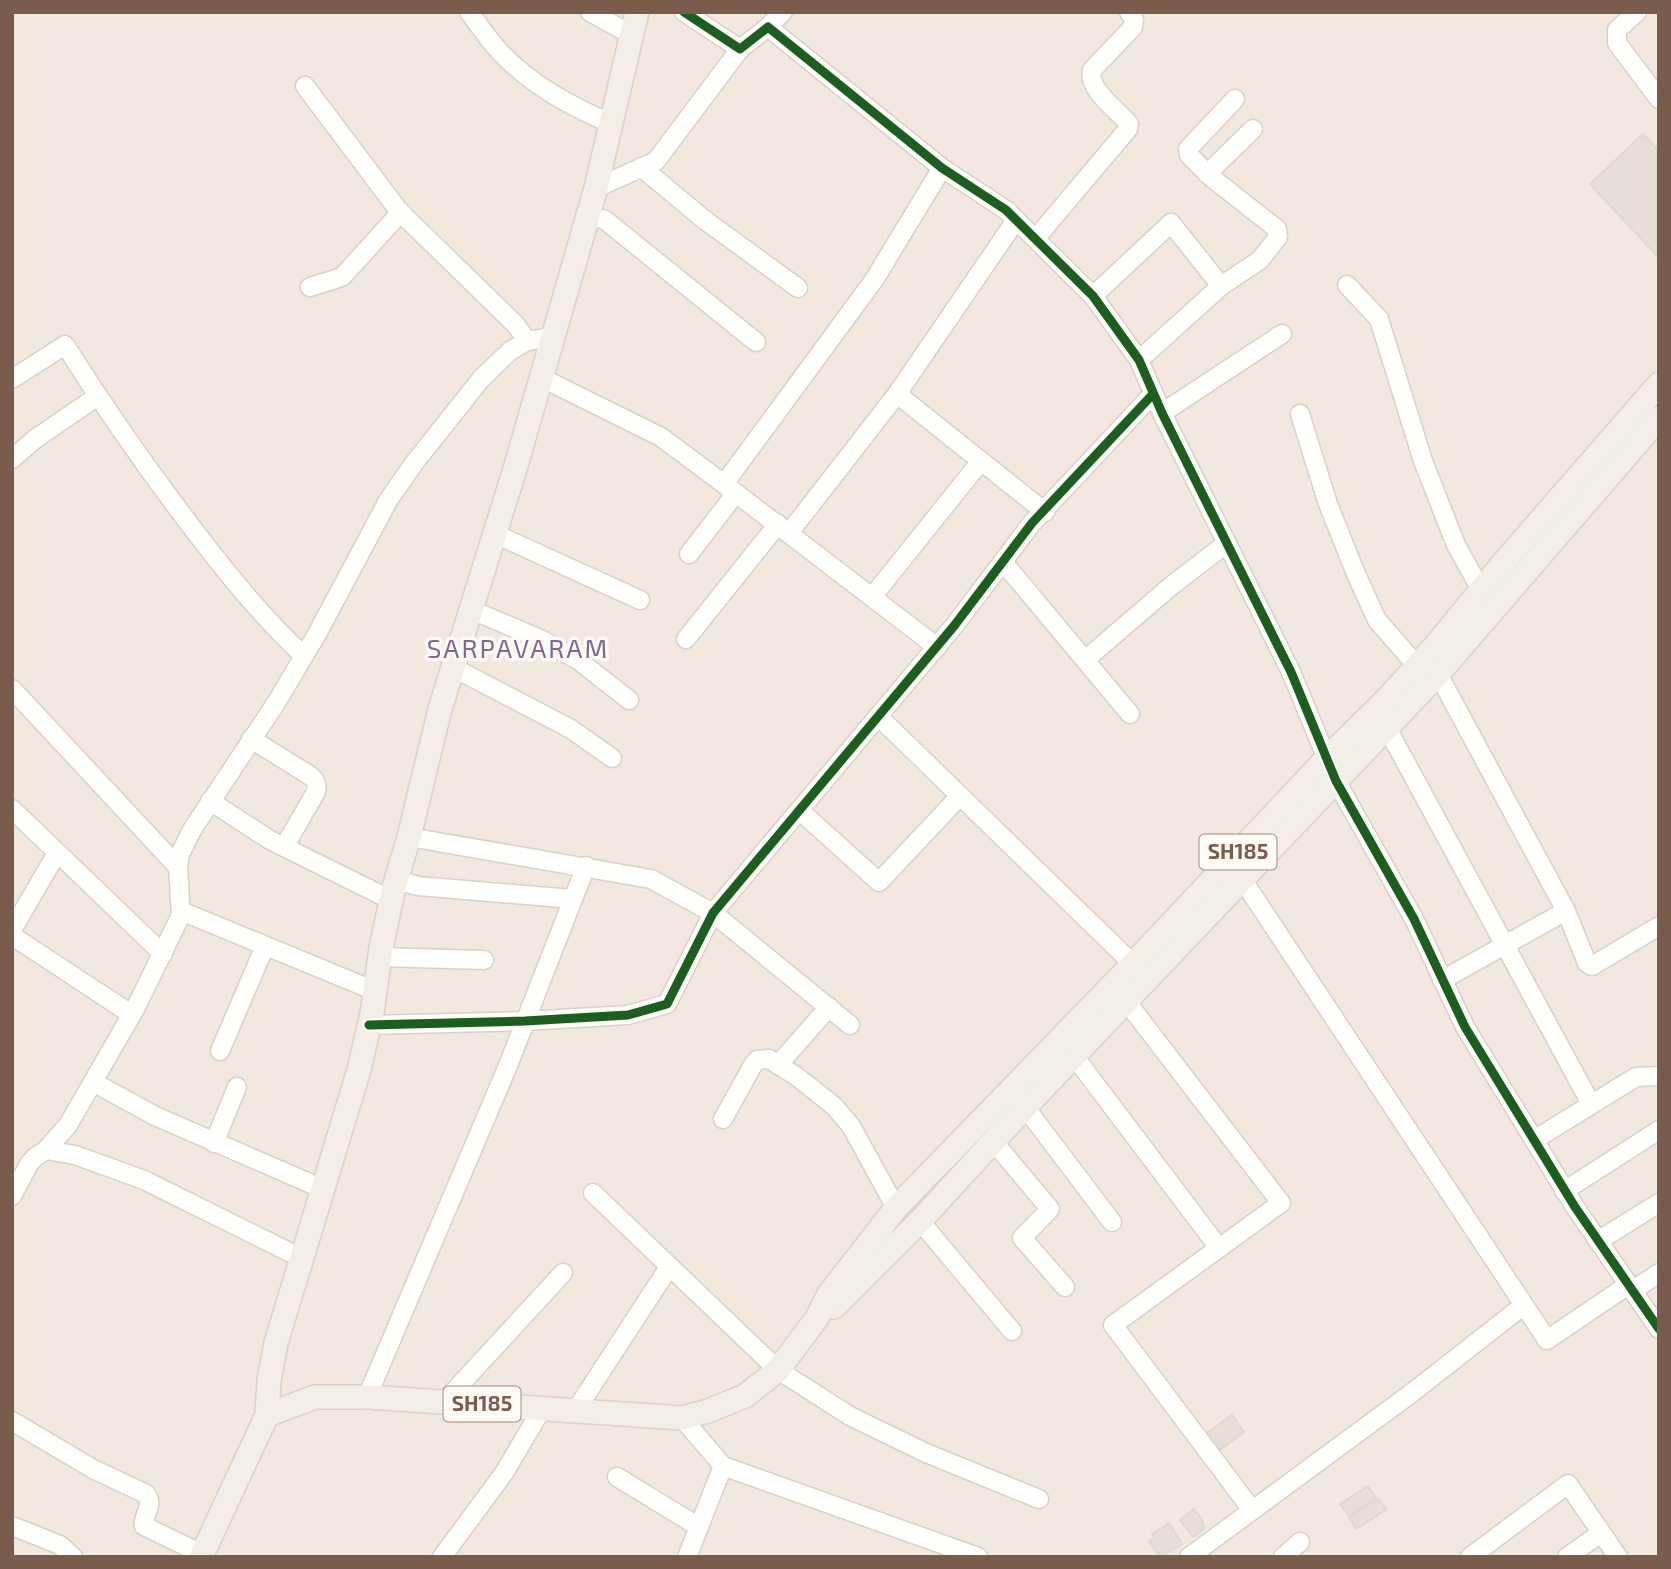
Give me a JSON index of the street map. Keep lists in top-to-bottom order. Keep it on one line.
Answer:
{"streets":{"main road":["SH185"]},"districts":["SARPAVARAM"]}
